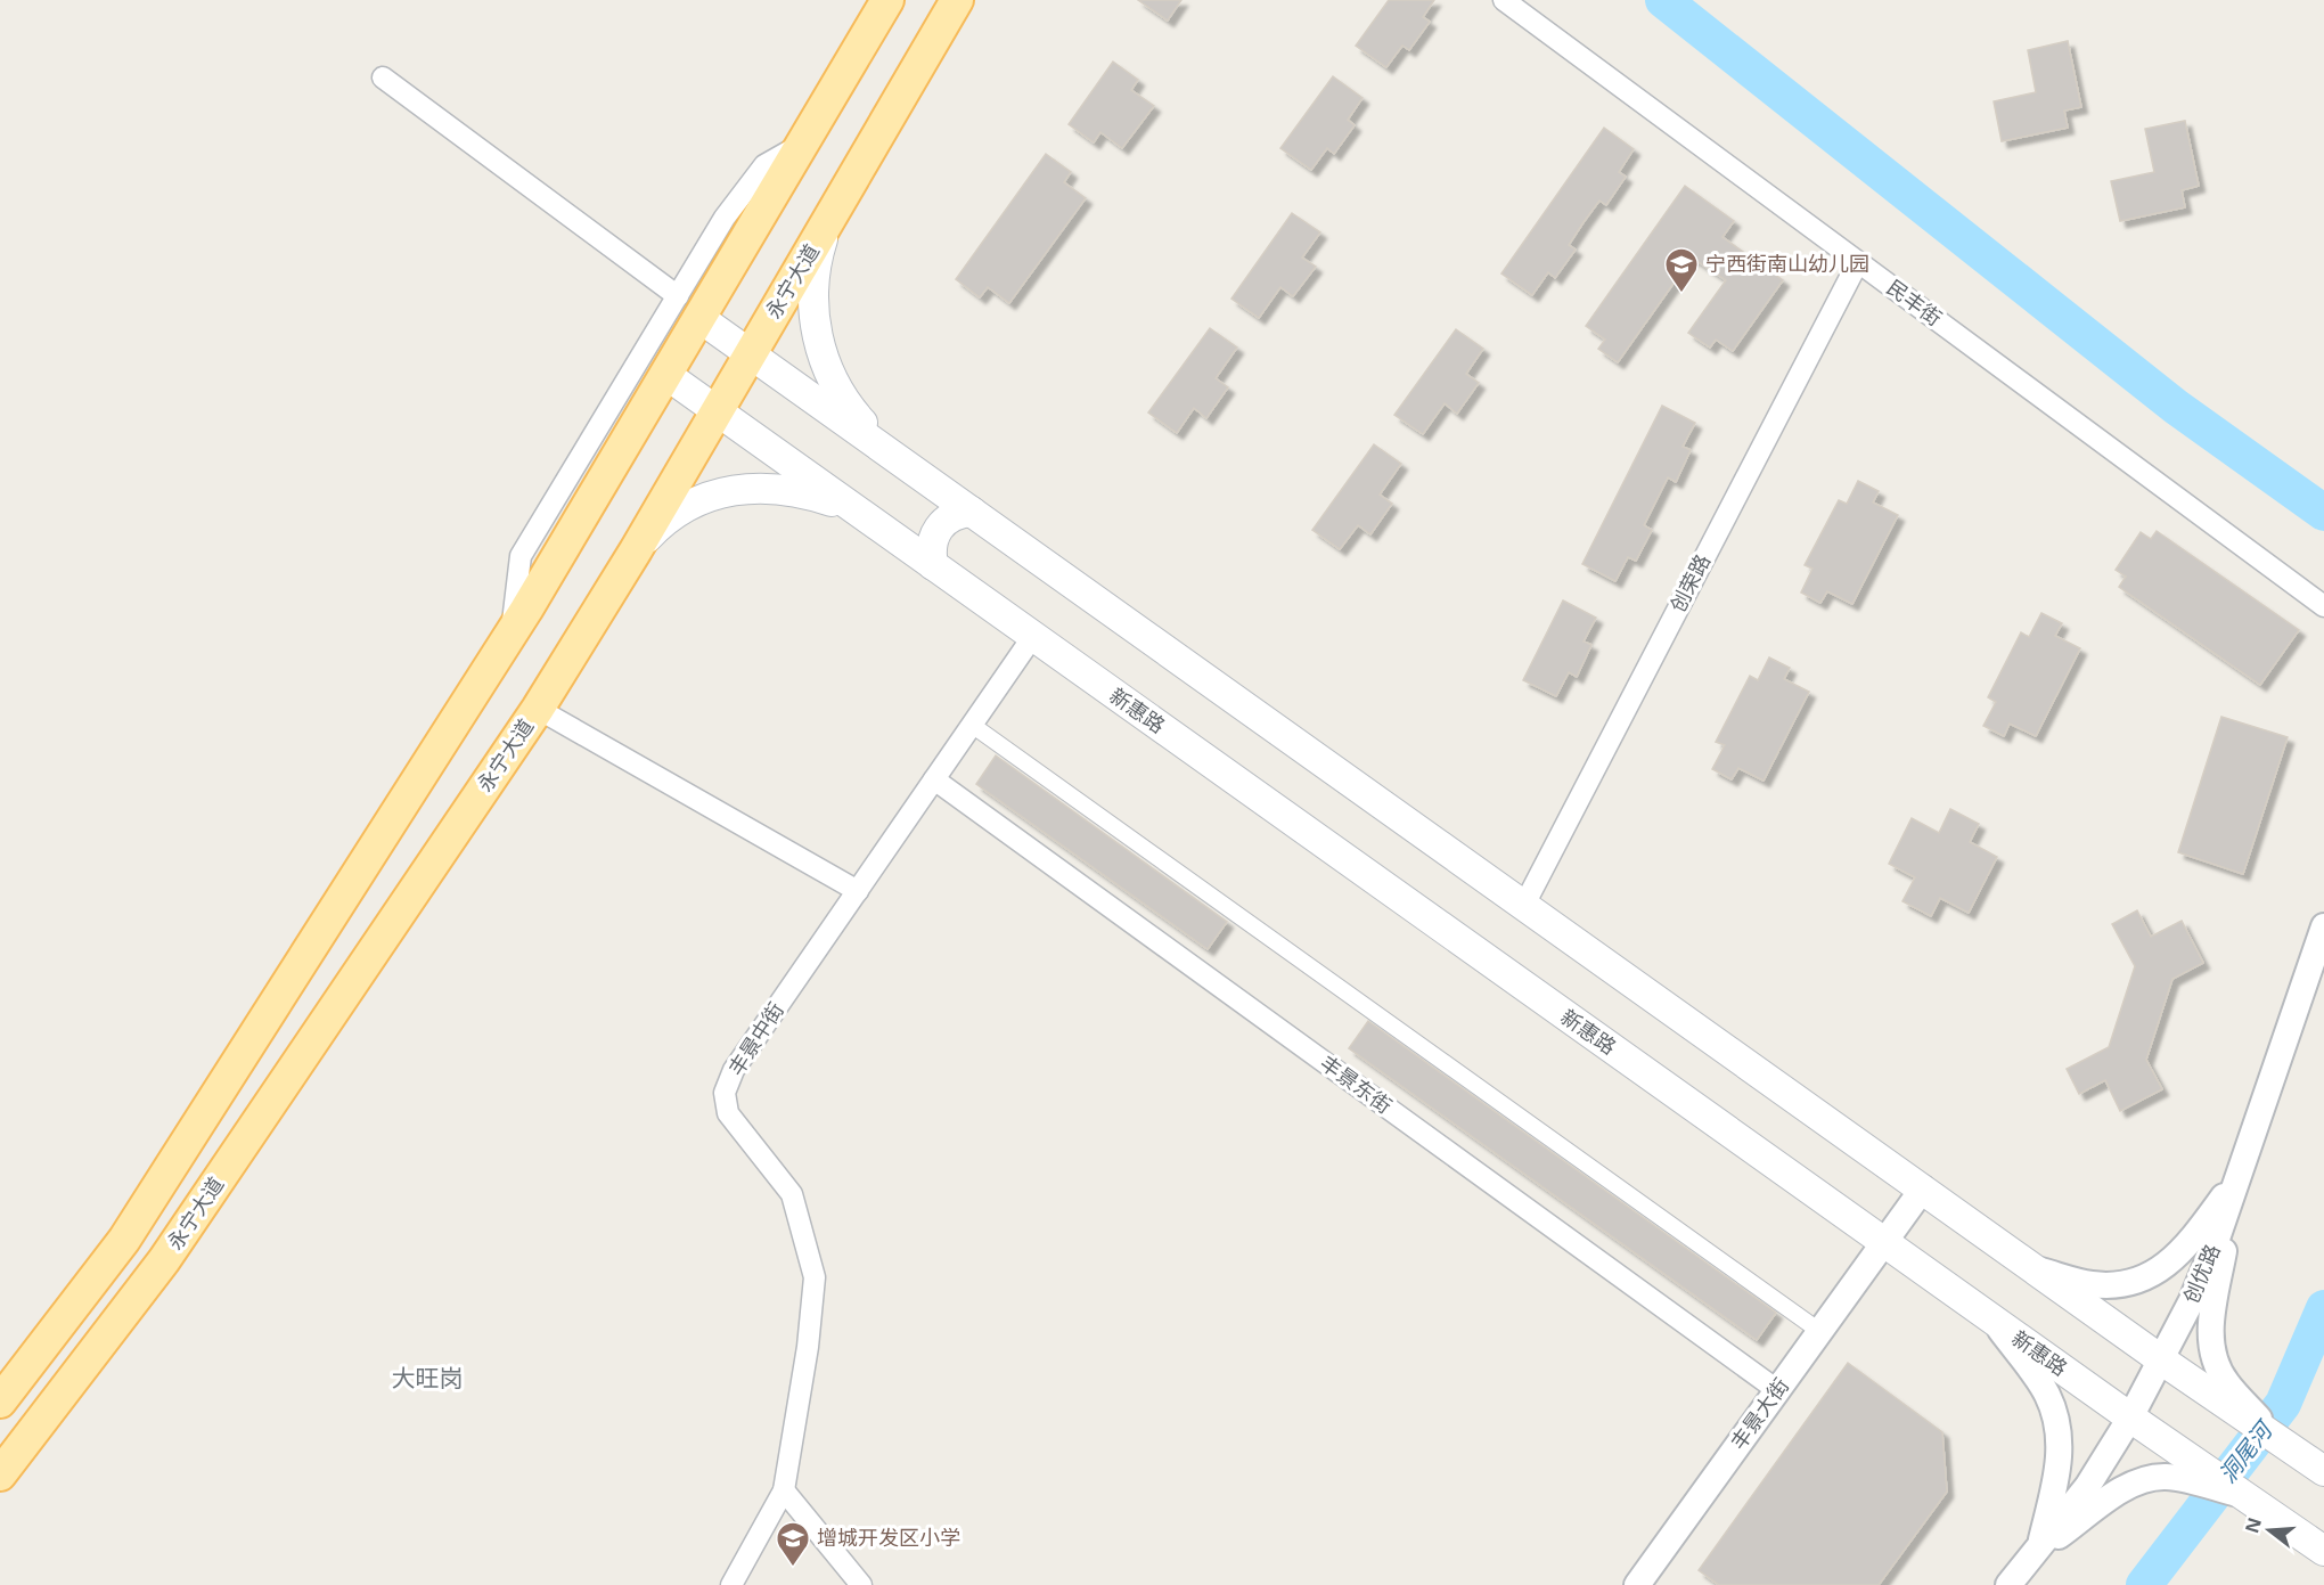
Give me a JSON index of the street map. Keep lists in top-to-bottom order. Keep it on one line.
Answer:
{"streets":{"main road":["永宁大道","新惠路"],"street":["民丰街","创荣路","丰景中街","丰景东街","创优路","丰景大街"]},"crossings":[["永宁大道","新惠路"],["民丰街","创荣路"],["新惠路","丰景中街"],["新惠路","创优路"],["新惠路","丰景大街"],["丰景中街","丰景东街"],["丰景东街","丰景大街"]],"districts":["大旺岗"],"water":["洞尾河"],"places":{"school or university":["宁西街南山幼儿园","增城开发区小学"]},"north":"left"}
